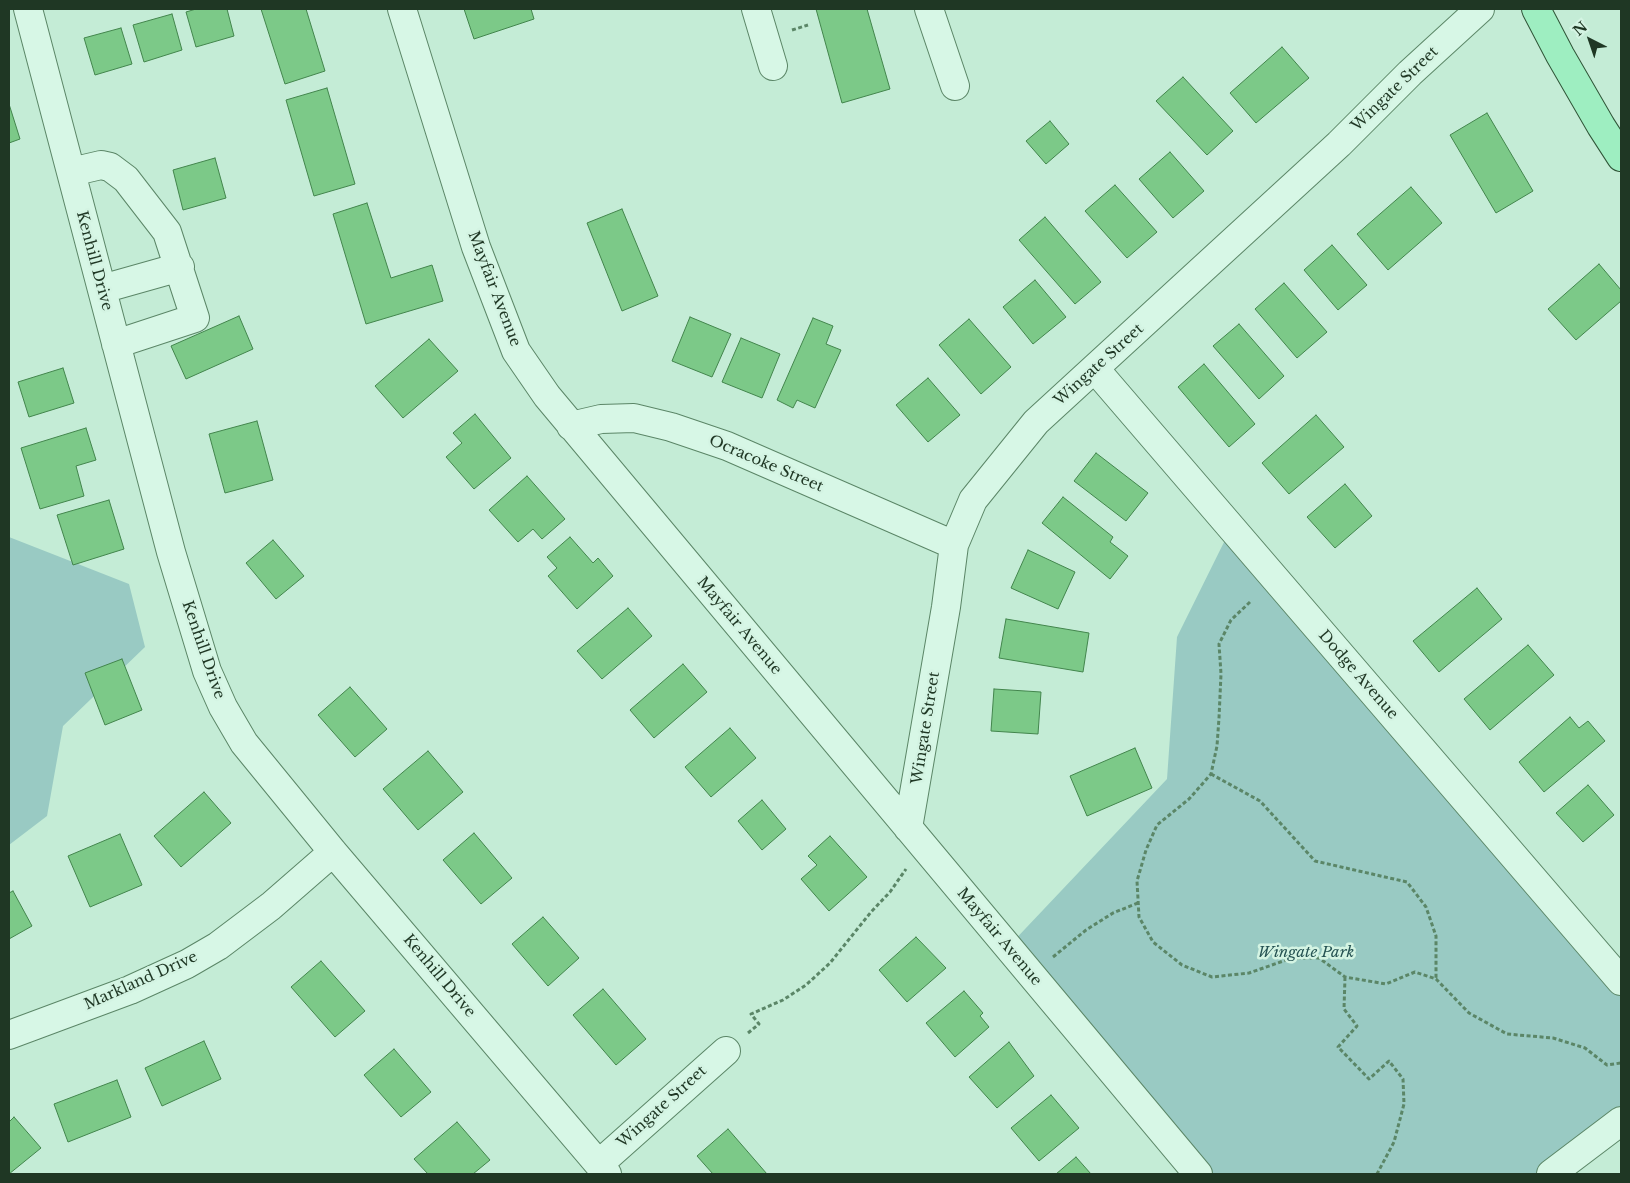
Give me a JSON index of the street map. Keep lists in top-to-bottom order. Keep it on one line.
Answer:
{"streets":{"street":["Wingate Street","Kenhill Drive","Mayfair Avenue","Ocracoke Street","Dodge Avenue","Markland Drive"]},"crossings":[["Wingate Street","Kenhill Drive"],["Wingate Street","Mayfair Avenue"],["Wingate Street","Ocracoke Street"],["Wingate Street","Dodge Avenue"],["Kenhill Drive","Markland Drive"],["Mayfair Avenue","Ocracoke Street"]],"parks":["Wingate Park"],"north":"top left"}
